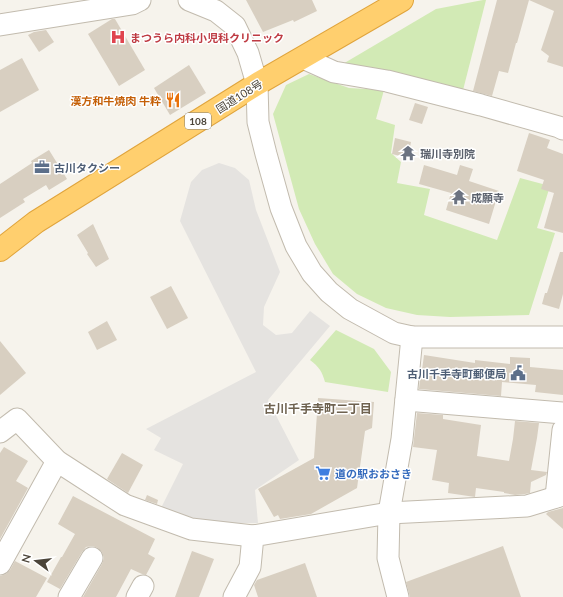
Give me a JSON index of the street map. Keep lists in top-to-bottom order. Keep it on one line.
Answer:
{"streets":{"highway":["国道108号","108"]},"districts":["古川千手寺町二丁目"],"places":{"hospital":["まつうら内科小児科クリニック"],"restaurant":["漢方和牛焼肉 牛粋"],"temple":["瑞川寺別院","成願寺"],"office":["古川タクシー"],"public building":["古川千手寺町郵便局"],"supermarket":["道の駅おおさき"]},"north":"left"}
